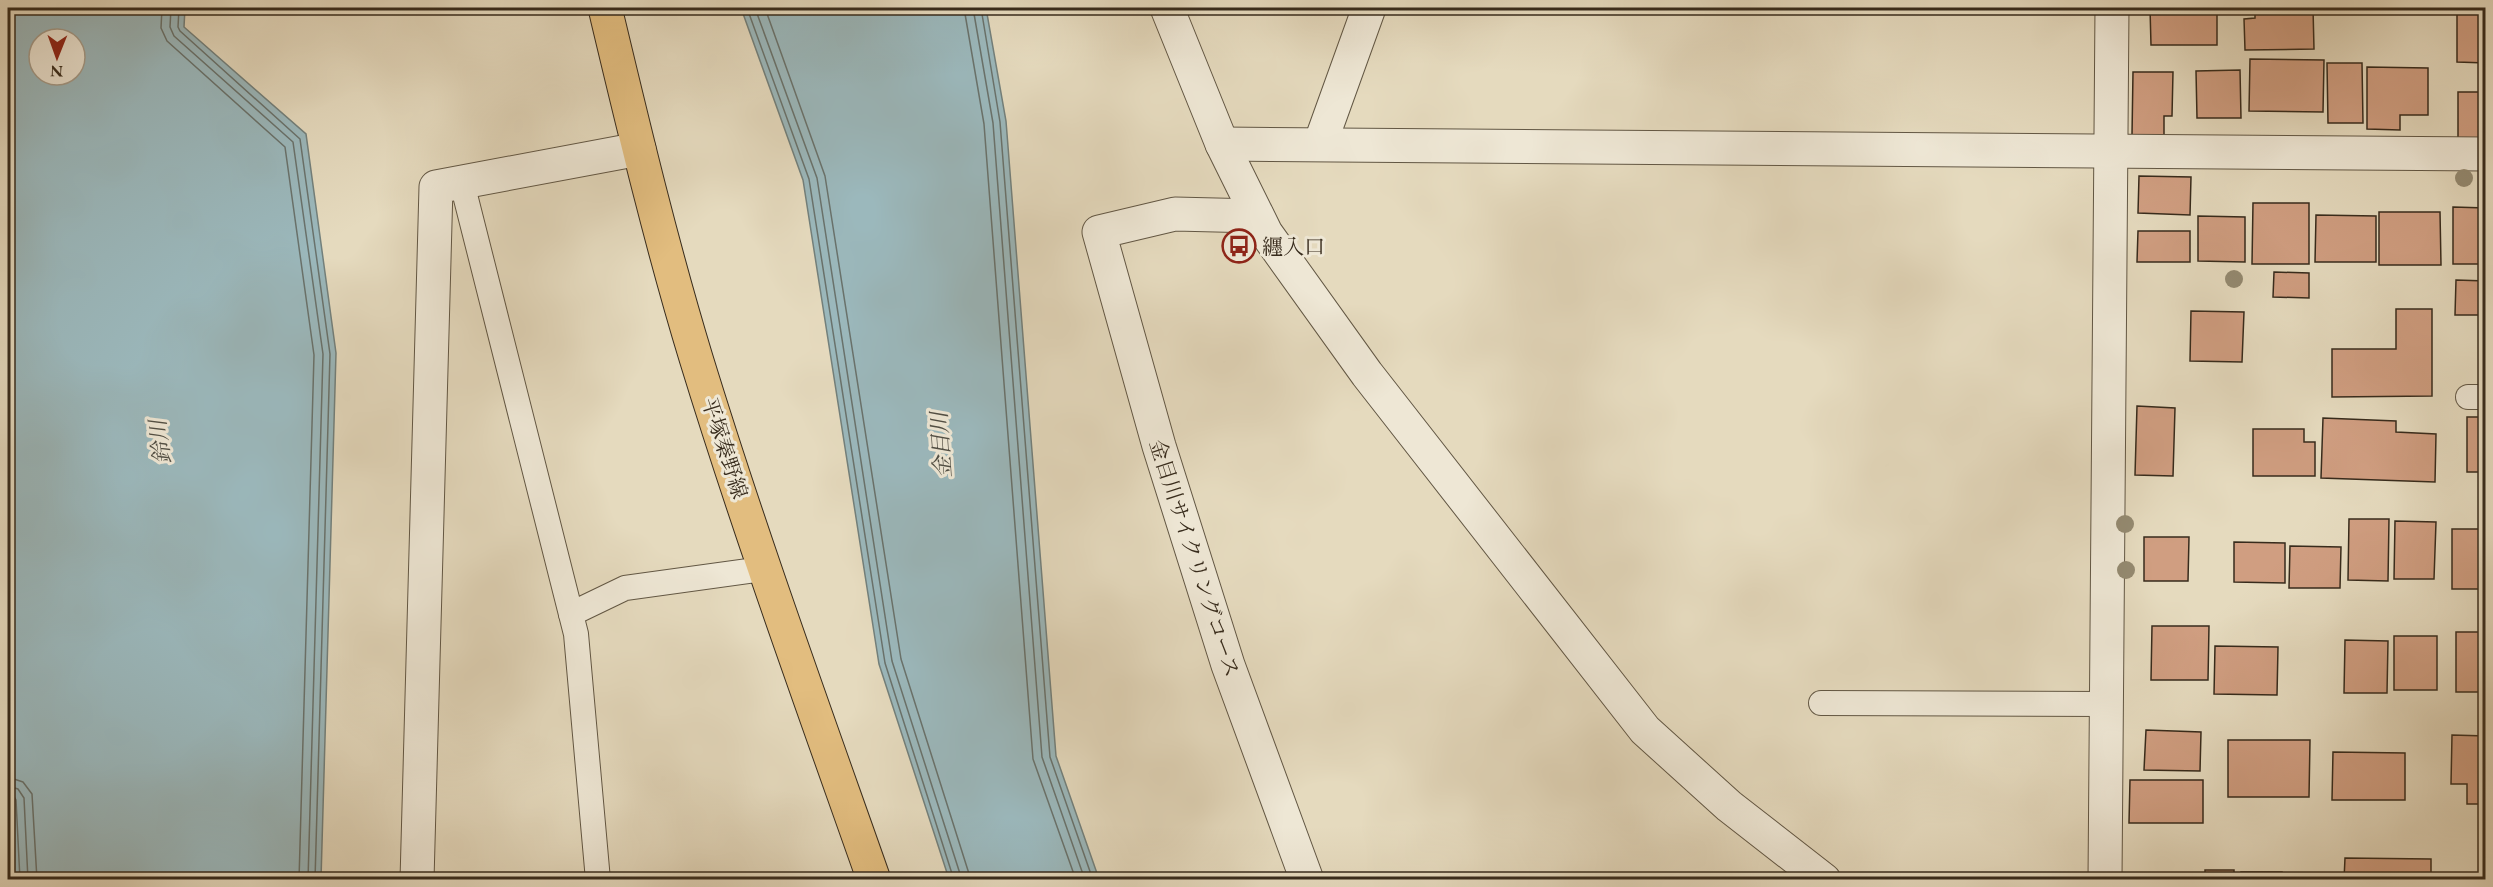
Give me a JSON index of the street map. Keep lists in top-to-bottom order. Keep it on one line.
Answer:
{"streets":{"main road":["平塚秦野線"],"street":["金目川サイクリングコース"]},"water":["鈴川","金目川"],"places":{"bus stop":["纒入口"]},"north":"bottom"}
